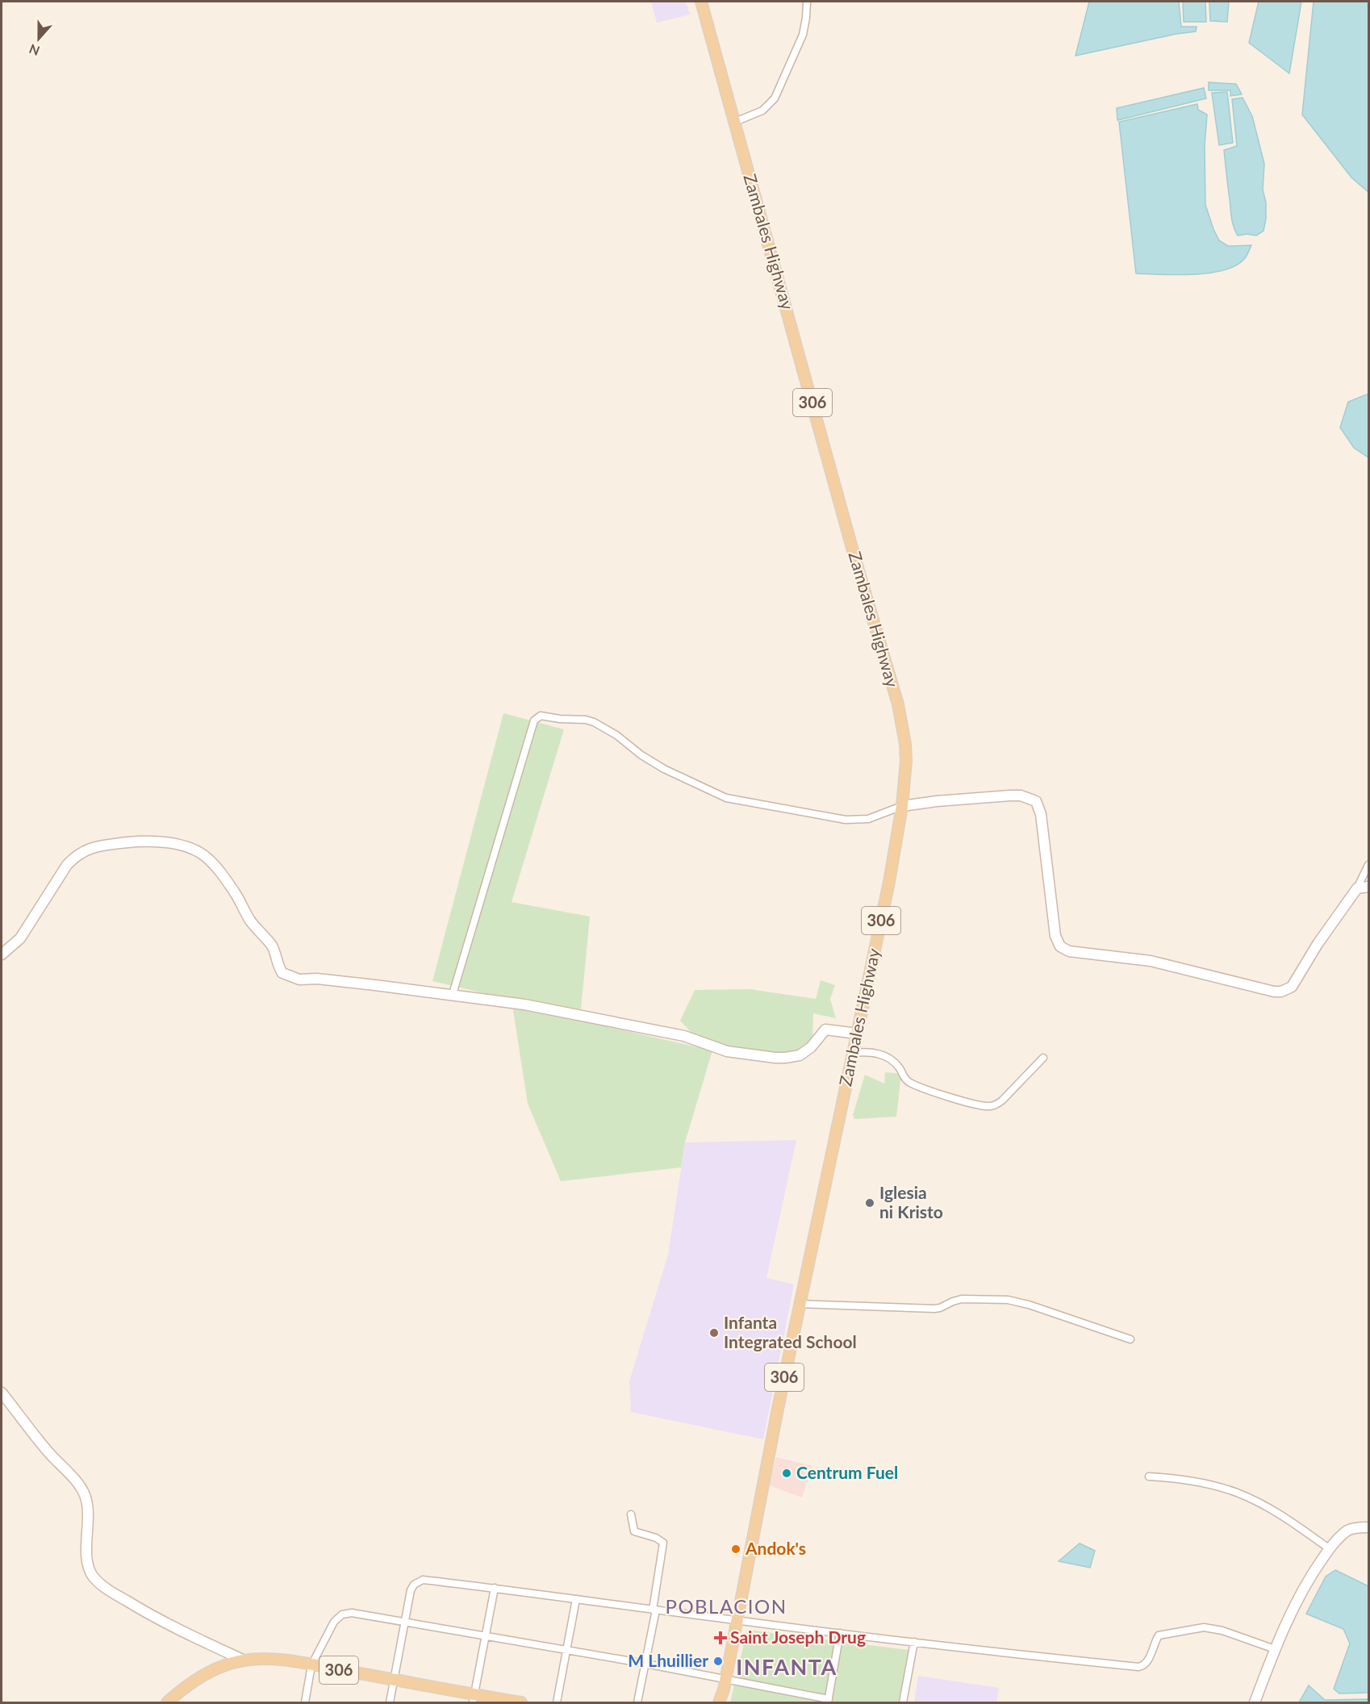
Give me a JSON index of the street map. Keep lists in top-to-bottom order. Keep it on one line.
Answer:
{"streets":{"main road":["Zambales Highway","306"]},"districts":["POBLACION","INFANTA"],"places":{"other":["Iglesia ni Kristo","Infanta Integrated School","Centrum Fuel","Andok's","M Lhuillier"],"health":["Saint Joseph Drug"]},"north":"bottom"}
